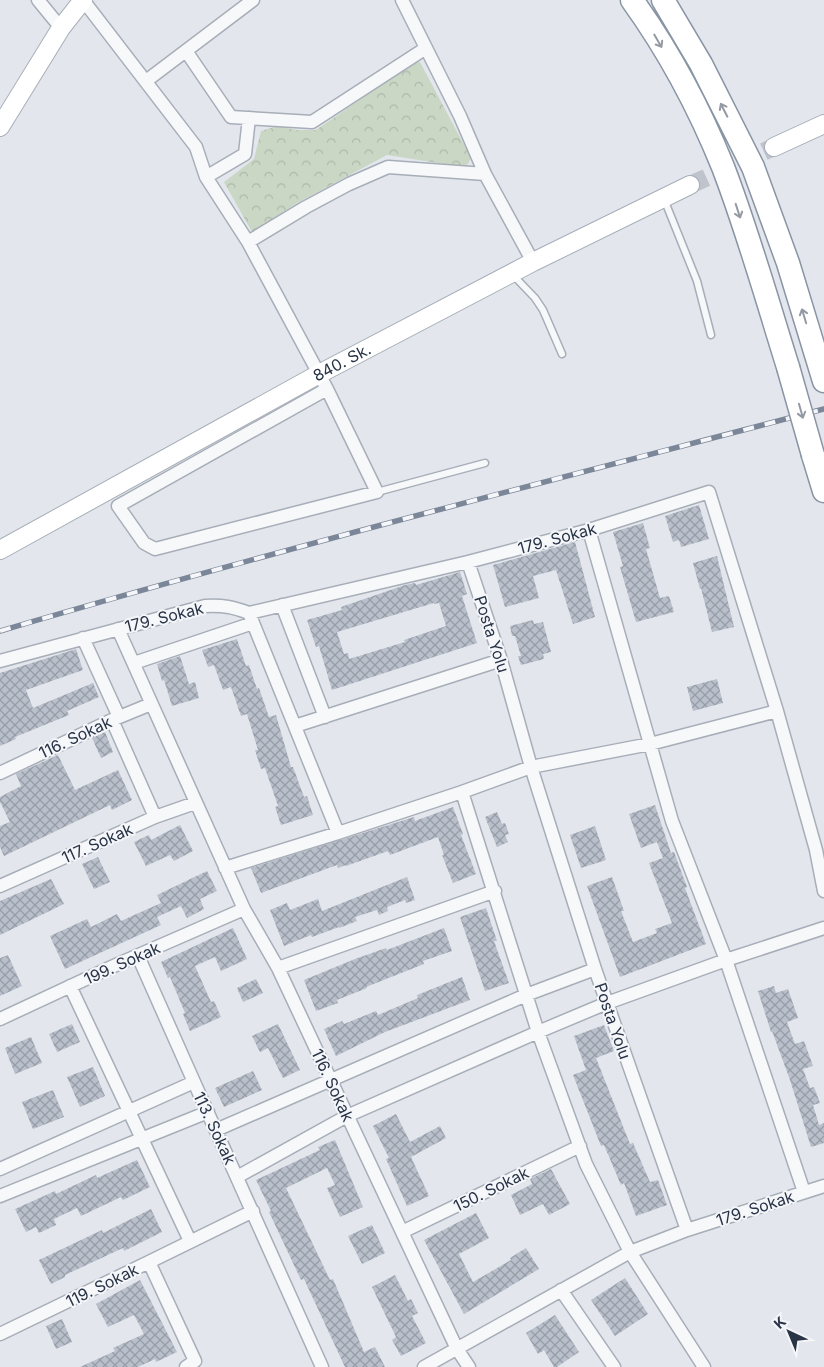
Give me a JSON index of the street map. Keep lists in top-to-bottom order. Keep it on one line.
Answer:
{"streets":{"street":["840. Sk.","179. Sokak","Posta Yolu","116. Sokak","117. Sokak","199. Sokak","113. Sokak","150. Sokak","119. Sokak"]},"crossings":[["179. Sokak","Posta Yolu"],["179. Sokak","116. Sokak"],["116. Sokak","117. Sokak"],["116. Sokak","199. Sokak"],["116. Sokak","150. Sokak"]],"north":"top left"}
